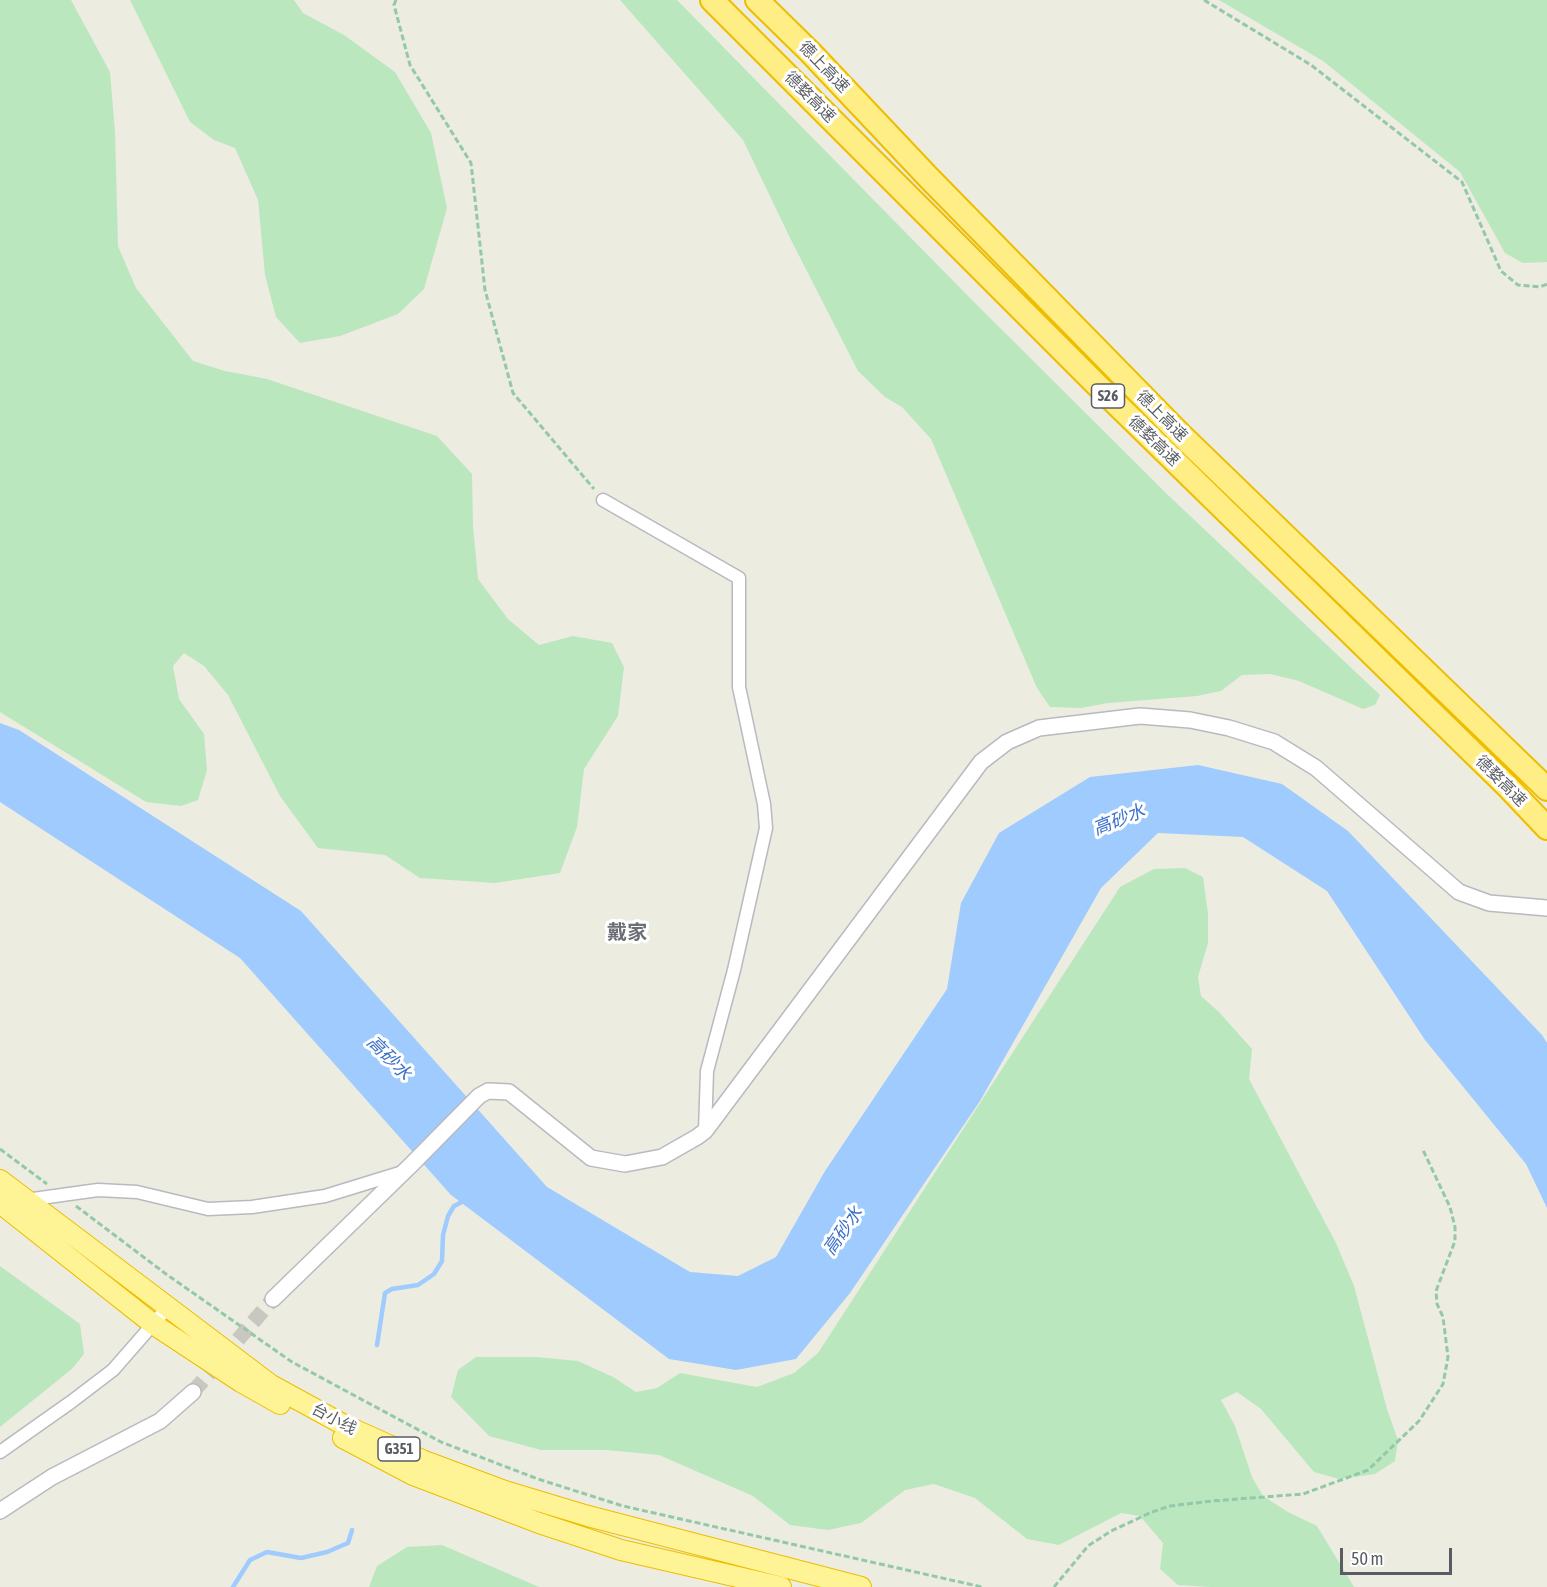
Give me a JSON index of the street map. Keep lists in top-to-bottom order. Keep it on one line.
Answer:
{"streets":{"highway":["德上高速","德婺高速","S26","台小线","G351"]},"crossings":[["德上高速","德婺高速"]],"districts":["戴家"],"water":["高砂水"],"scale_bar":"50 m"}
